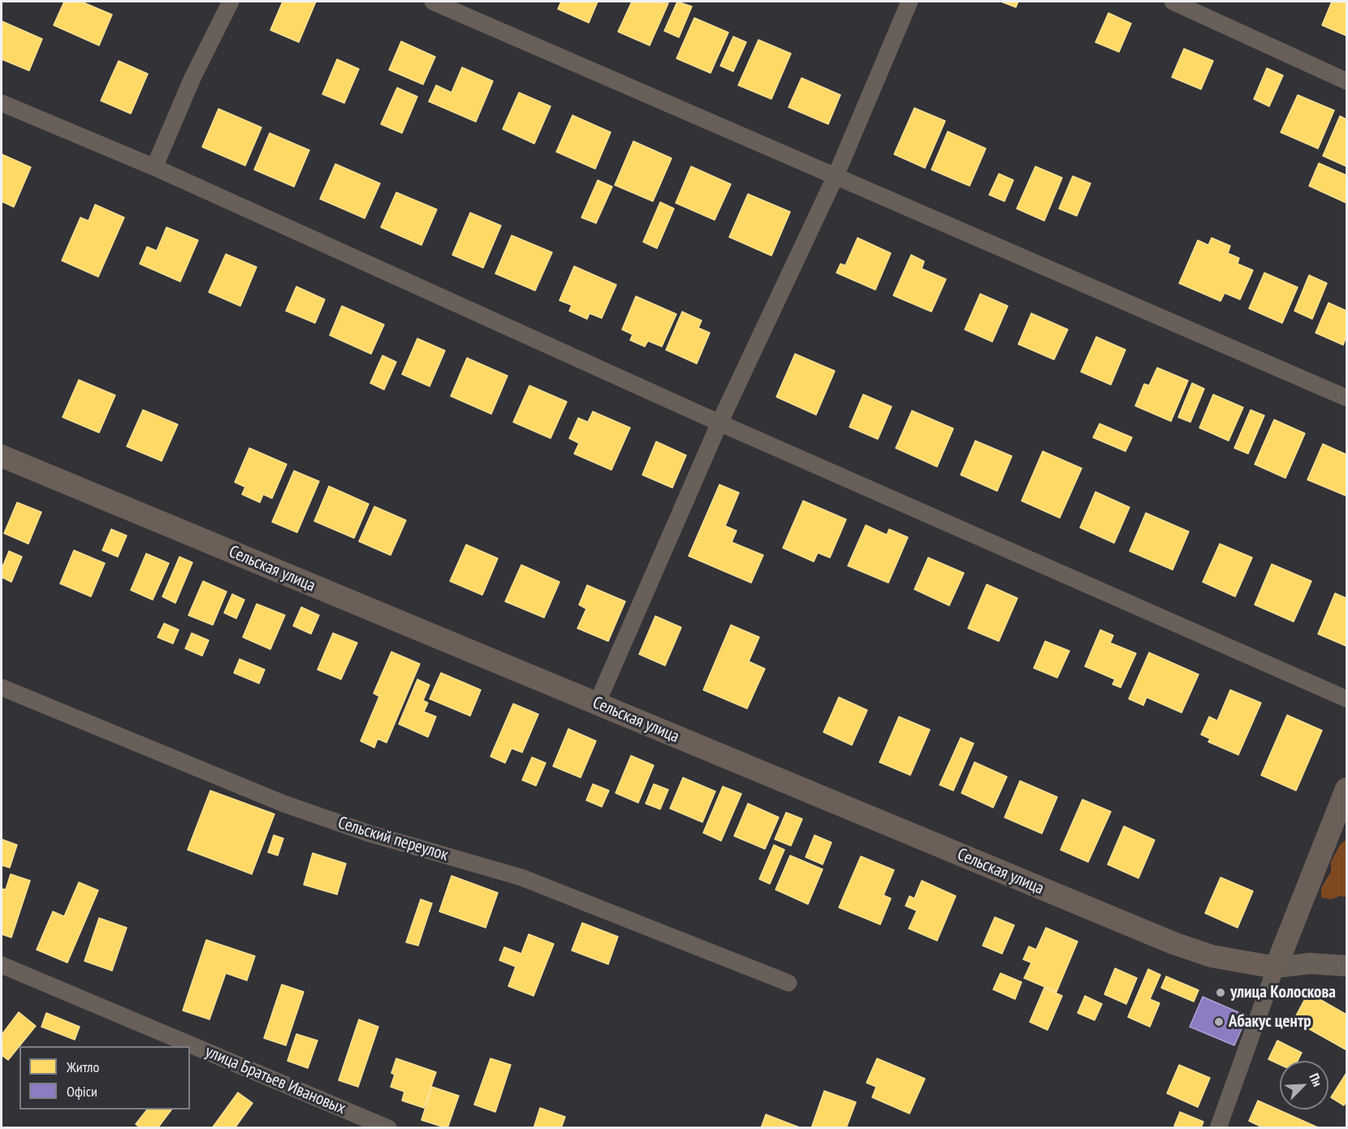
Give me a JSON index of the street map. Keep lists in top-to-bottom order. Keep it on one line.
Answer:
{"streets":{"main road":["Сельская улица"],"street":["Сельский переулок","улица Братьев Ивановых"]},"places":["улица Колоскова","Абакус центр"],"legend":["Житло","Офіси"],"north":"top right"}
